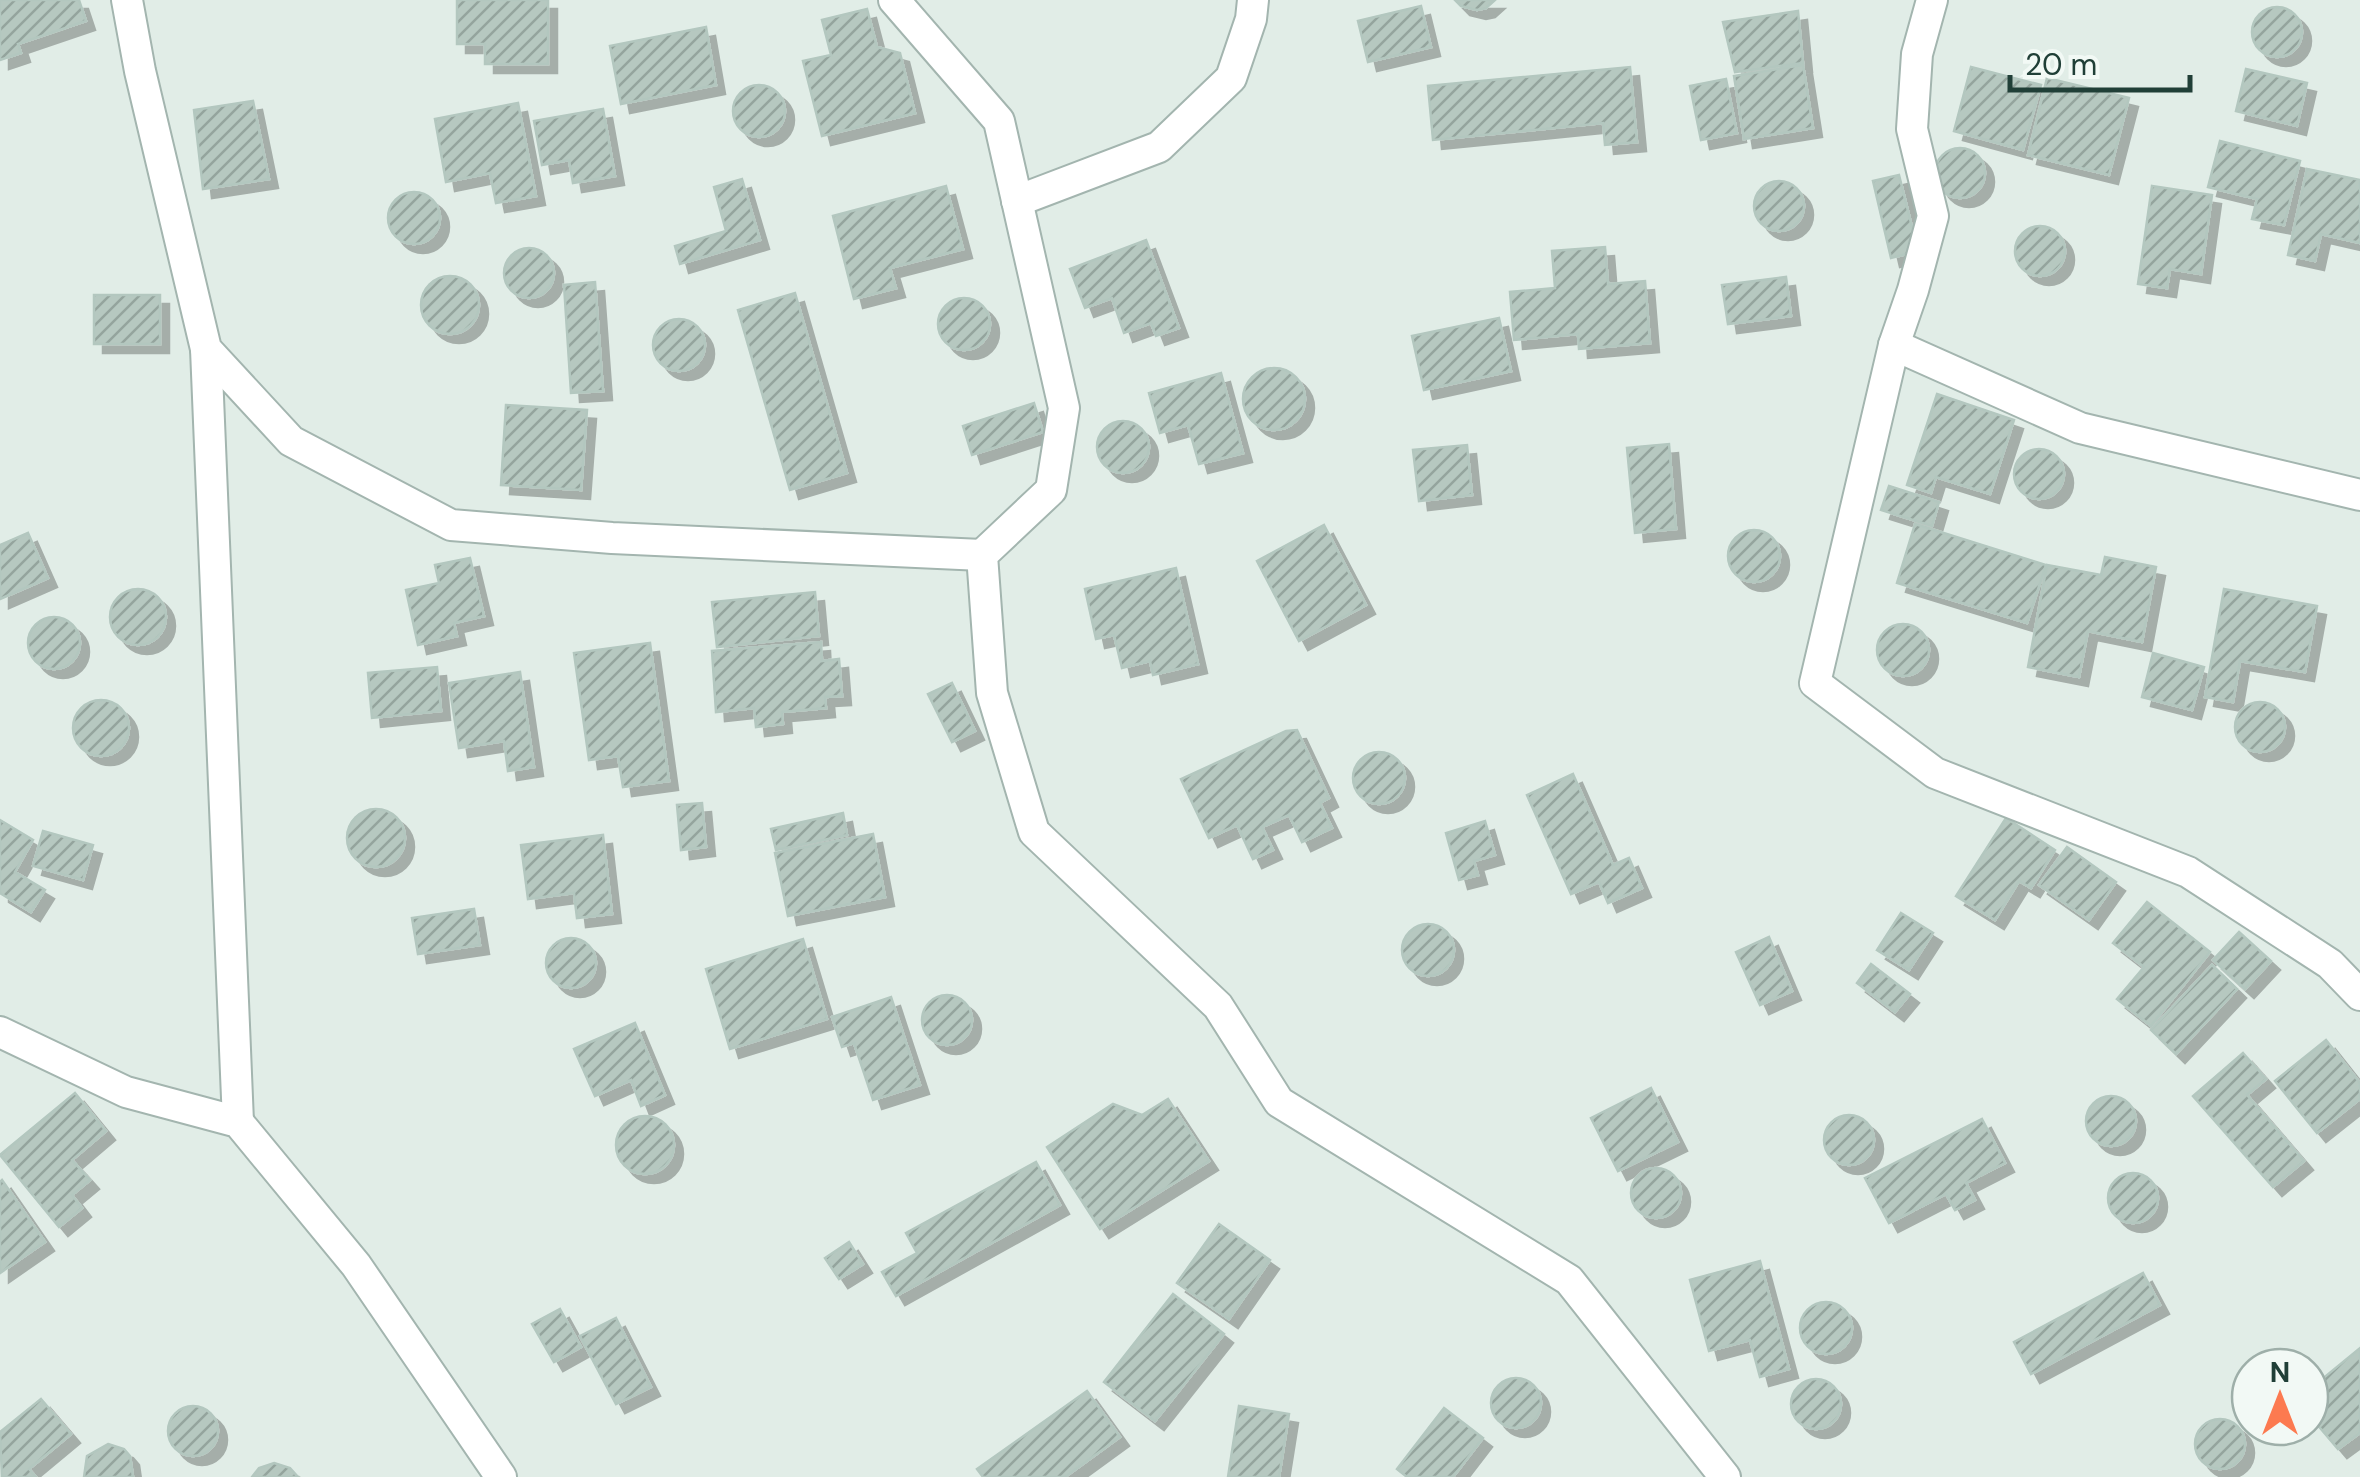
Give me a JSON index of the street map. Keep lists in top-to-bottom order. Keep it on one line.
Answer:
{"scale_bar":"20 m","north":"top"}
